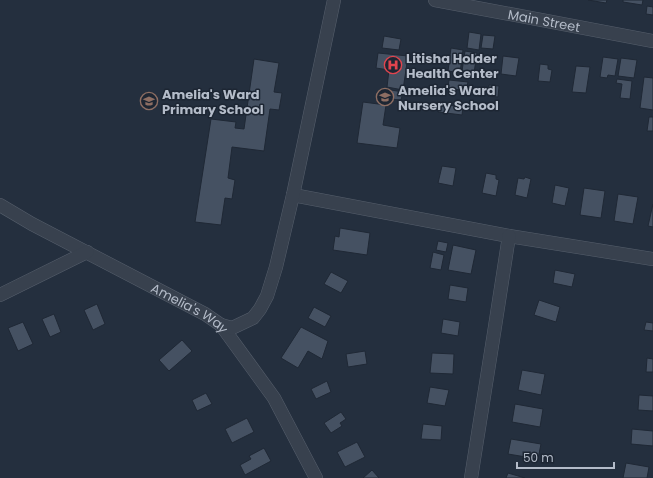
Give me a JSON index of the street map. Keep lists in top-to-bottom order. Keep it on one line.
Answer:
{"streets":{"street":["Main Street","Amelia's Way"]},"places":{"hospital":["Litisha Holder Health Center"],"school or university":["Amelia's Ward Nursery School","Amelia's Ward Primary School"]},"scale_bar":"50 m"}
